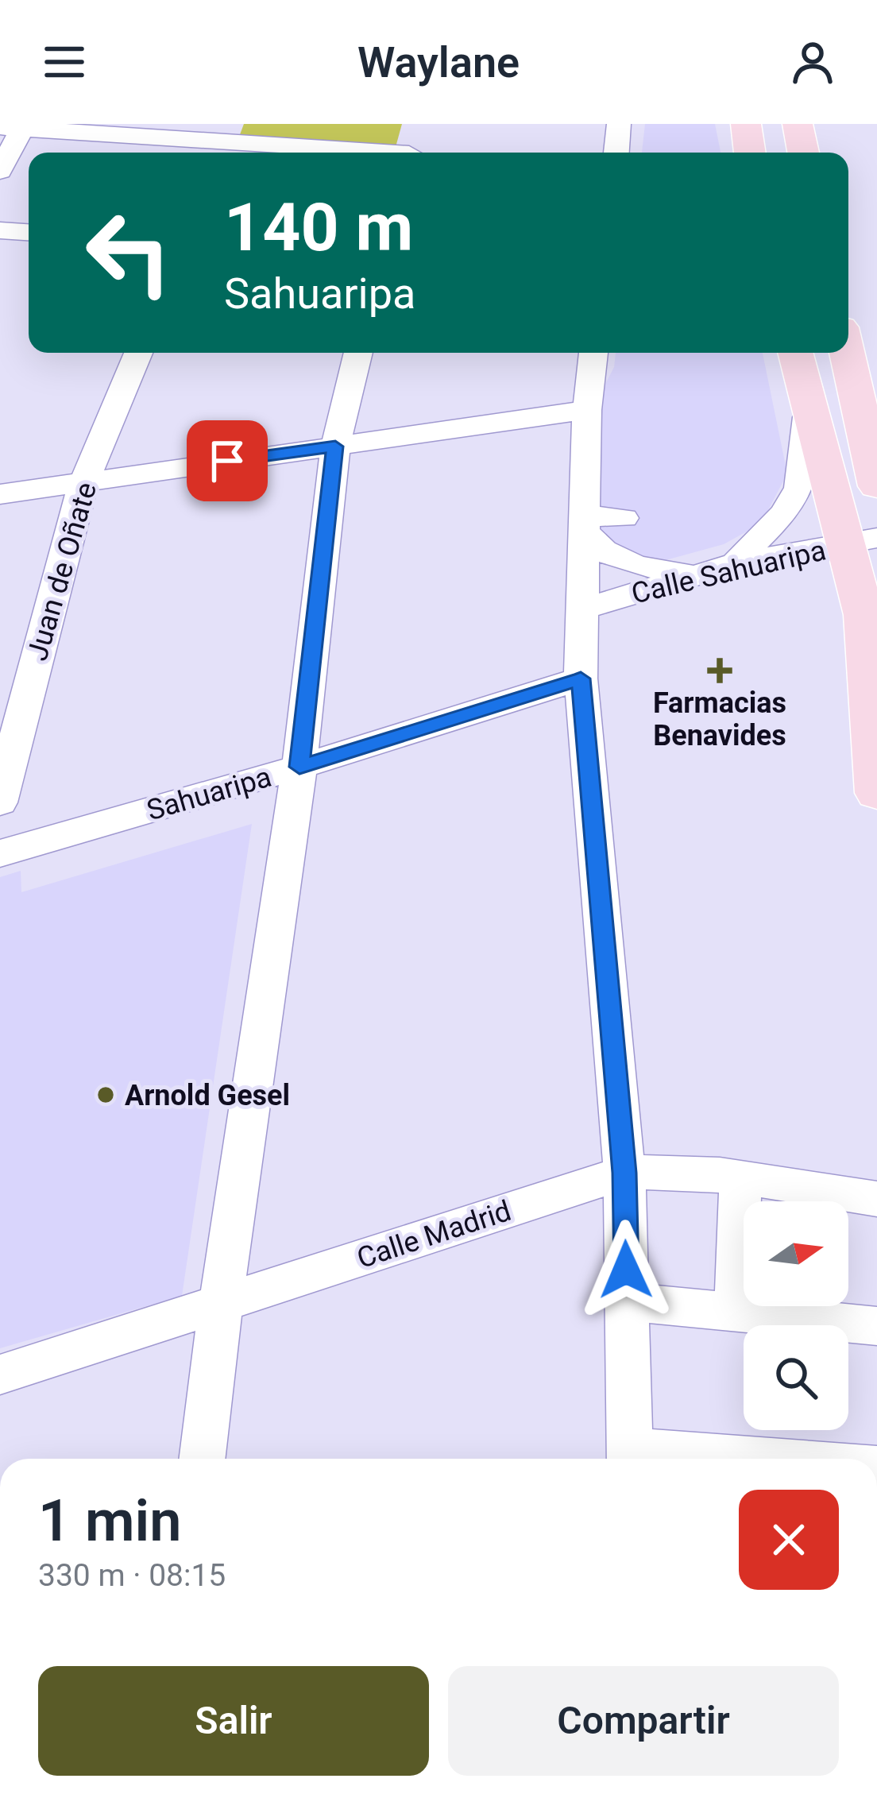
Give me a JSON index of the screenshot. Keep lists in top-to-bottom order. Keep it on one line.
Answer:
{"streets":{"street":["Juan de Oñate","Calle Sahuaripa","Sahuaripa","Calle Madrid"]},"places":{"health":["Farmacias Benavides"],"other":["Arnold Gesel"]},"north":"right","page":{"header":"Waylane","turn":["140 m","Sahuaripa"],"heading":["1 min","330 m · 08:15"],"buttons":["Salir","Compartir"]}}
